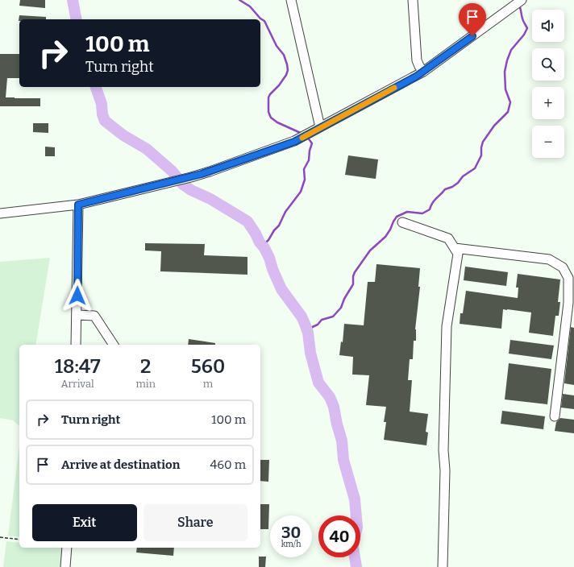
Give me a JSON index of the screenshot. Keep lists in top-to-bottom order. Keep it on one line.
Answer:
{"page":{"map_buttons":["+","−"],"turn":["100 m","Turn right"],"eta":["18:47","Arrival","2","min","560","m"],"list":[{"name":"Turn right","value":"100 m"},{"name":"Arrive at destination","value":"460 m"}],"buttons":["Exit","Share"],"speed":"30 km/h","limit":"40"}}
